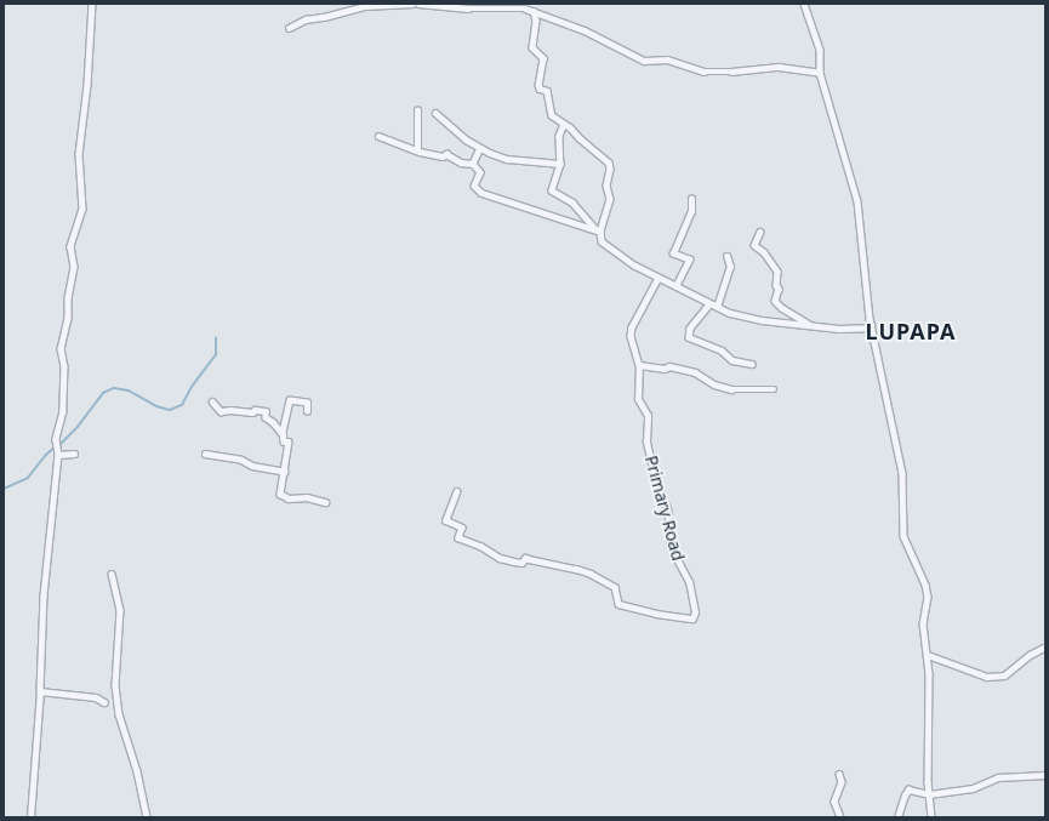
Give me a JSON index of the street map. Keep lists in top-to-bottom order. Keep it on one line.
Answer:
{"streets":{"street":["Primary Road"]},"districts":["LUPAPA"]}
